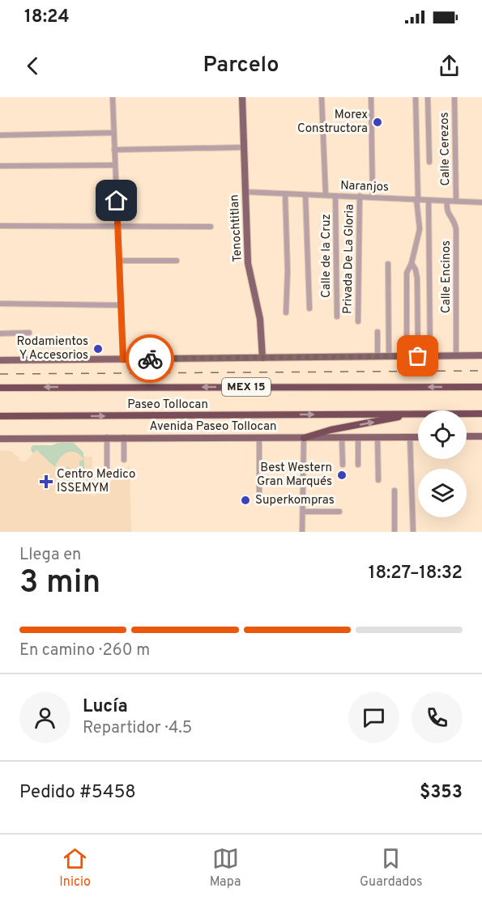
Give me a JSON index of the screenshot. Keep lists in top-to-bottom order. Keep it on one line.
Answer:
{"streets":{"highway":["MEX 15","Paseo Tollocan"],"main road":["Tenochtitlan","Avenida Paseo Tollocan"],"street":["Calle Cerezos","Naranjos","Calle de la Cruz","Privada De La Gloria","Calle Encinos"]},"crossings":[["Calle Cerezos","Naranjos"],["Naranjos","Tenochtitlan"],["Naranjos","Calle de la Cruz"],["Naranjos","Privada De La Gloria"],["Naranjos","Calle Encinos"]],"places":{"other":["Morex Constructora","Rodamientos Y Accesorios","Best Western Gran Marqués","Superkompras"],"health":["Centro Medico ISSEMYM"]},"page":{"status":"18:24","header":"Parcelo","heading":["3 min","Llega en","18:27–18:32"],"panel":["Lucía","Repartidor · 4.5","Pedido #5458","$353"],"bar":"En camino · 260 m","tabs":["Inicio","Mapa","Guardados"]}}
